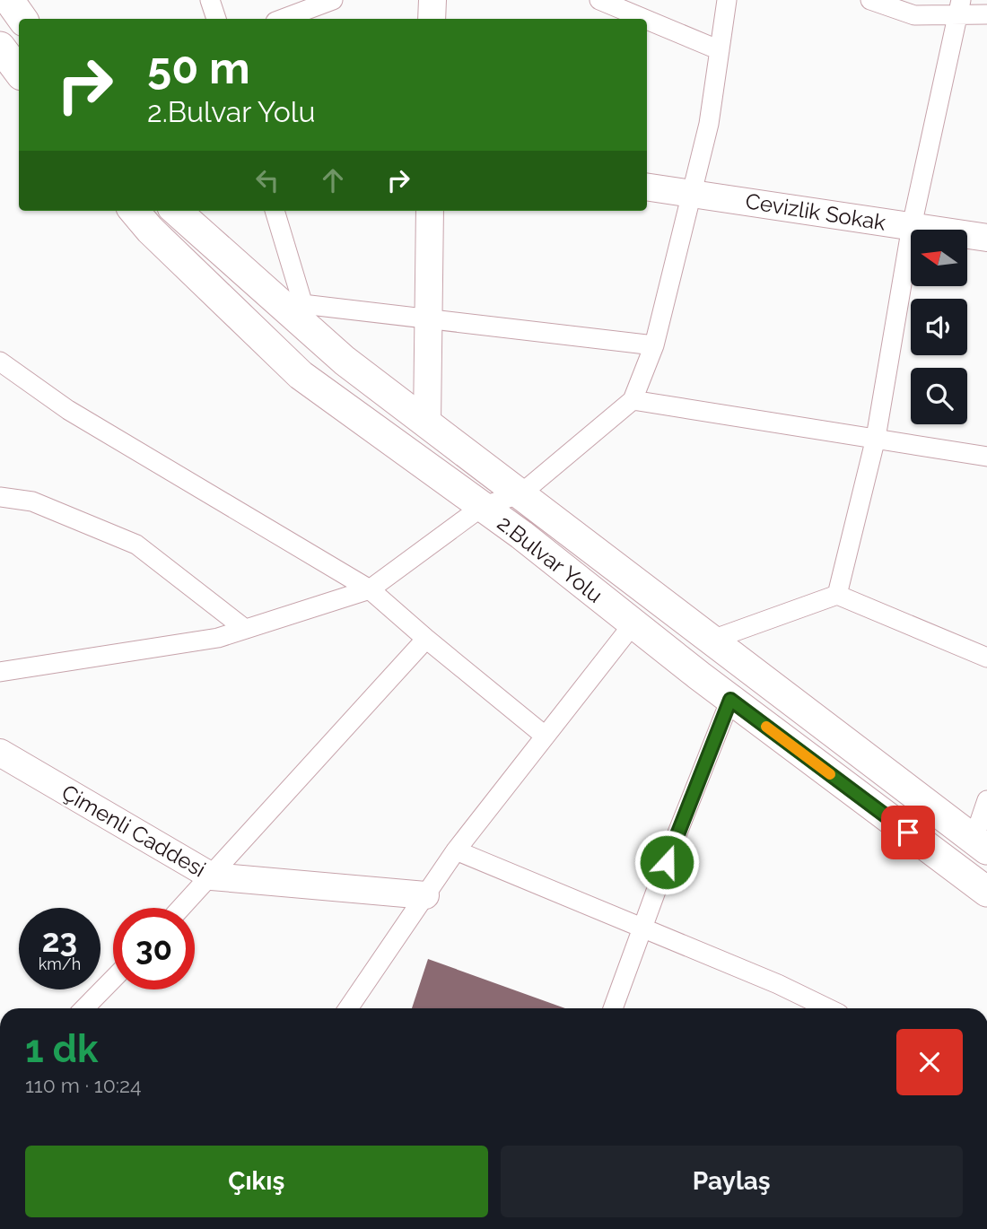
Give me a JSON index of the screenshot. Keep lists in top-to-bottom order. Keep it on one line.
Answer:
{"streets":{"main road":["2.Bulvar Yolu"],"street":["Cevizlik Sokak","Çimenli Caddesi"]},"north":"left","page":{"turn":["50 m","2.Bulvar Yolu"],"speed":"23 km/h","limit":"30","heading":["1 dk","110 m · 10:24"],"buttons":["Çıkış","Paylaş"]}}
